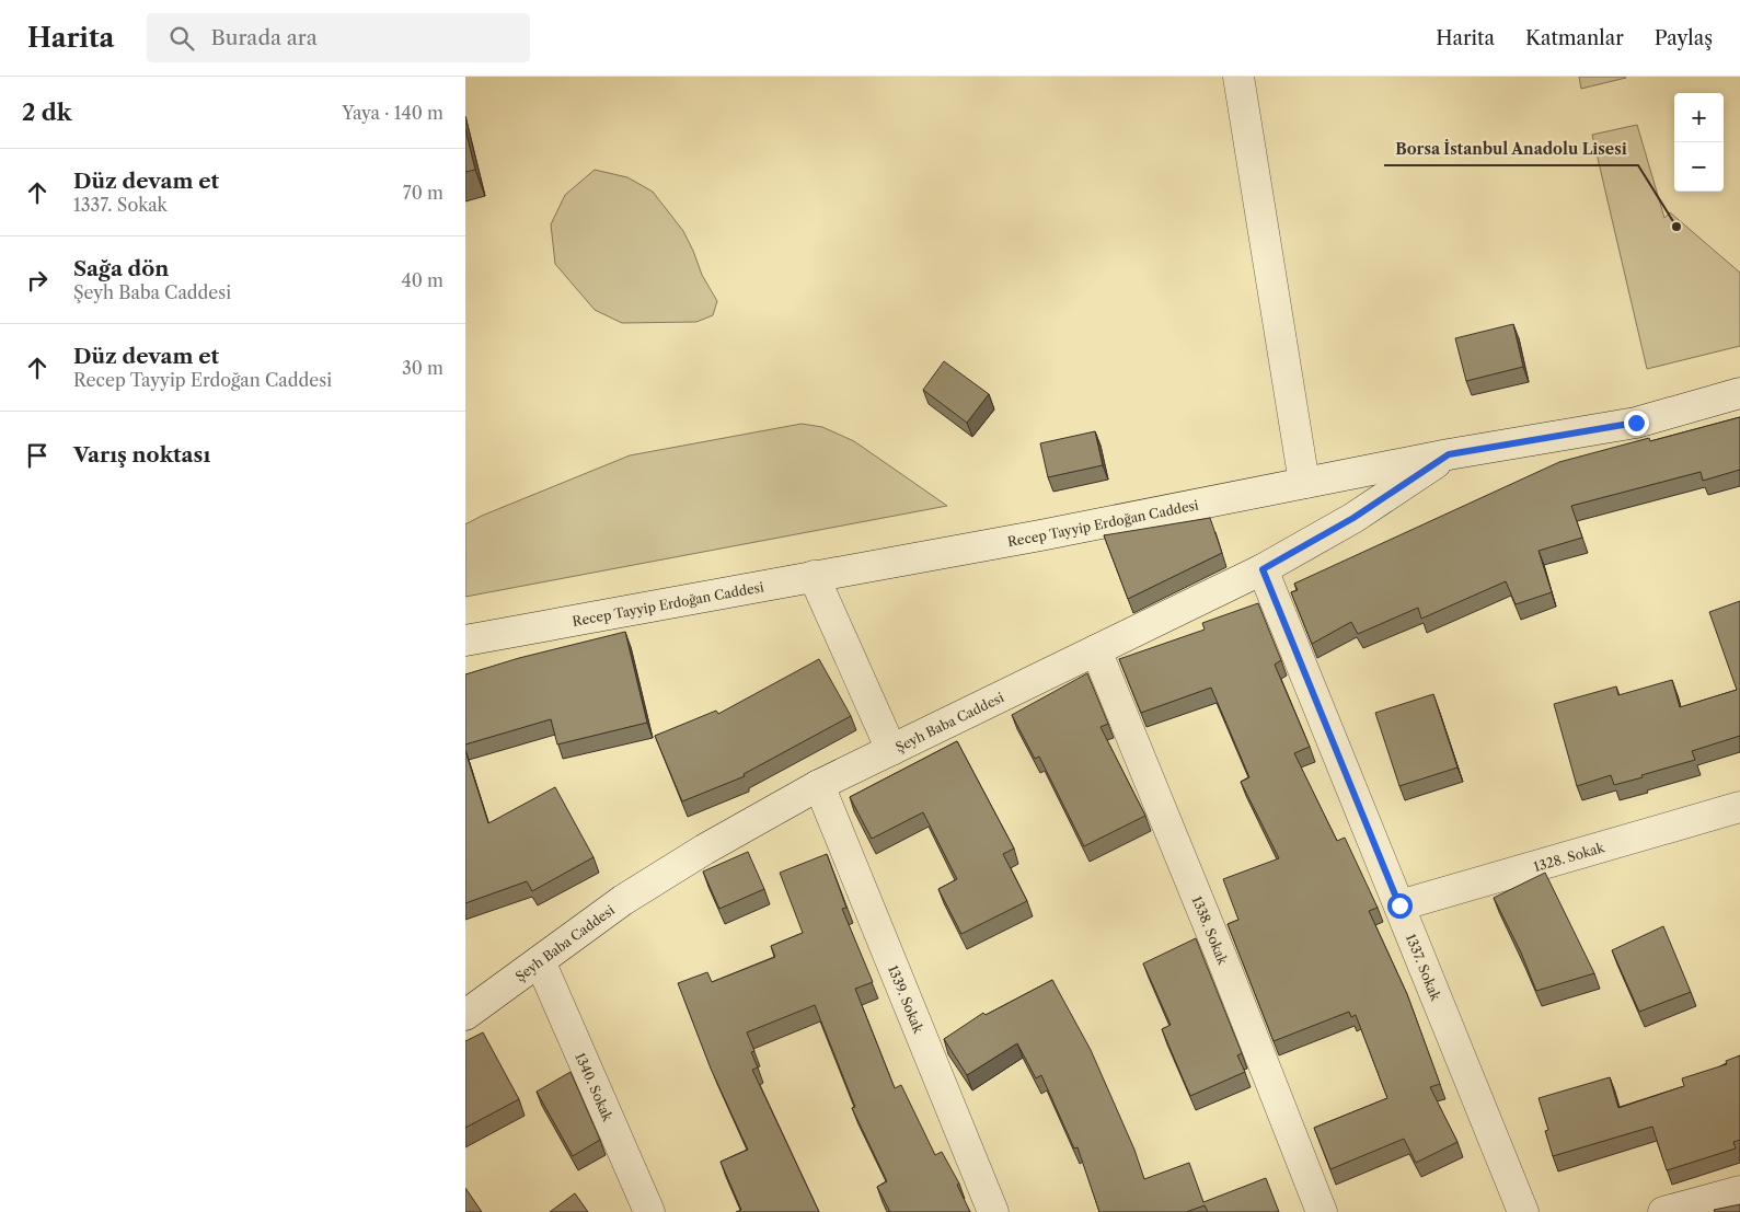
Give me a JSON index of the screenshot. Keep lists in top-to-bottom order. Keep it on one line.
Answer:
{"streets":{"street":["Recep Tayyip Erdoğan Caddesi","Şeyh Baba Caddesi","1328. Sokak","1338. Sokak","1337. Sokak","1339. Sokak","1340. Sokak"]},"crossings":[["Recep Tayyip Erdoğan Caddesi","Şeyh Baba Caddesi"],["Şeyh Baba Caddesi","1338. Sokak"],["Şeyh Baba Caddesi","1337. Sokak"],["Şeyh Baba Caddesi","1339. Sokak"],["Şeyh Baba Caddesi","1340. Sokak"],["1328. Sokak","1337. Sokak"]],"places":["Borsa İstanbul Anadolu Lisesi"],"page":{"header":"Harita","search":"Burada ara","nav":["Harita","Katmanlar","Paylaş"],"heading":["2 dk","Yaya · 140 m"],"map_buttons":["+","−"],"list":[["Düz devam et","1337. Sokak","70 m"],["Sağa dön","Şeyh Baba Caddesi","40 m"],["Düz devam et","Recep Tayyip Erdoğan Caddesi","30 m"],"Varış noktası"]}}
